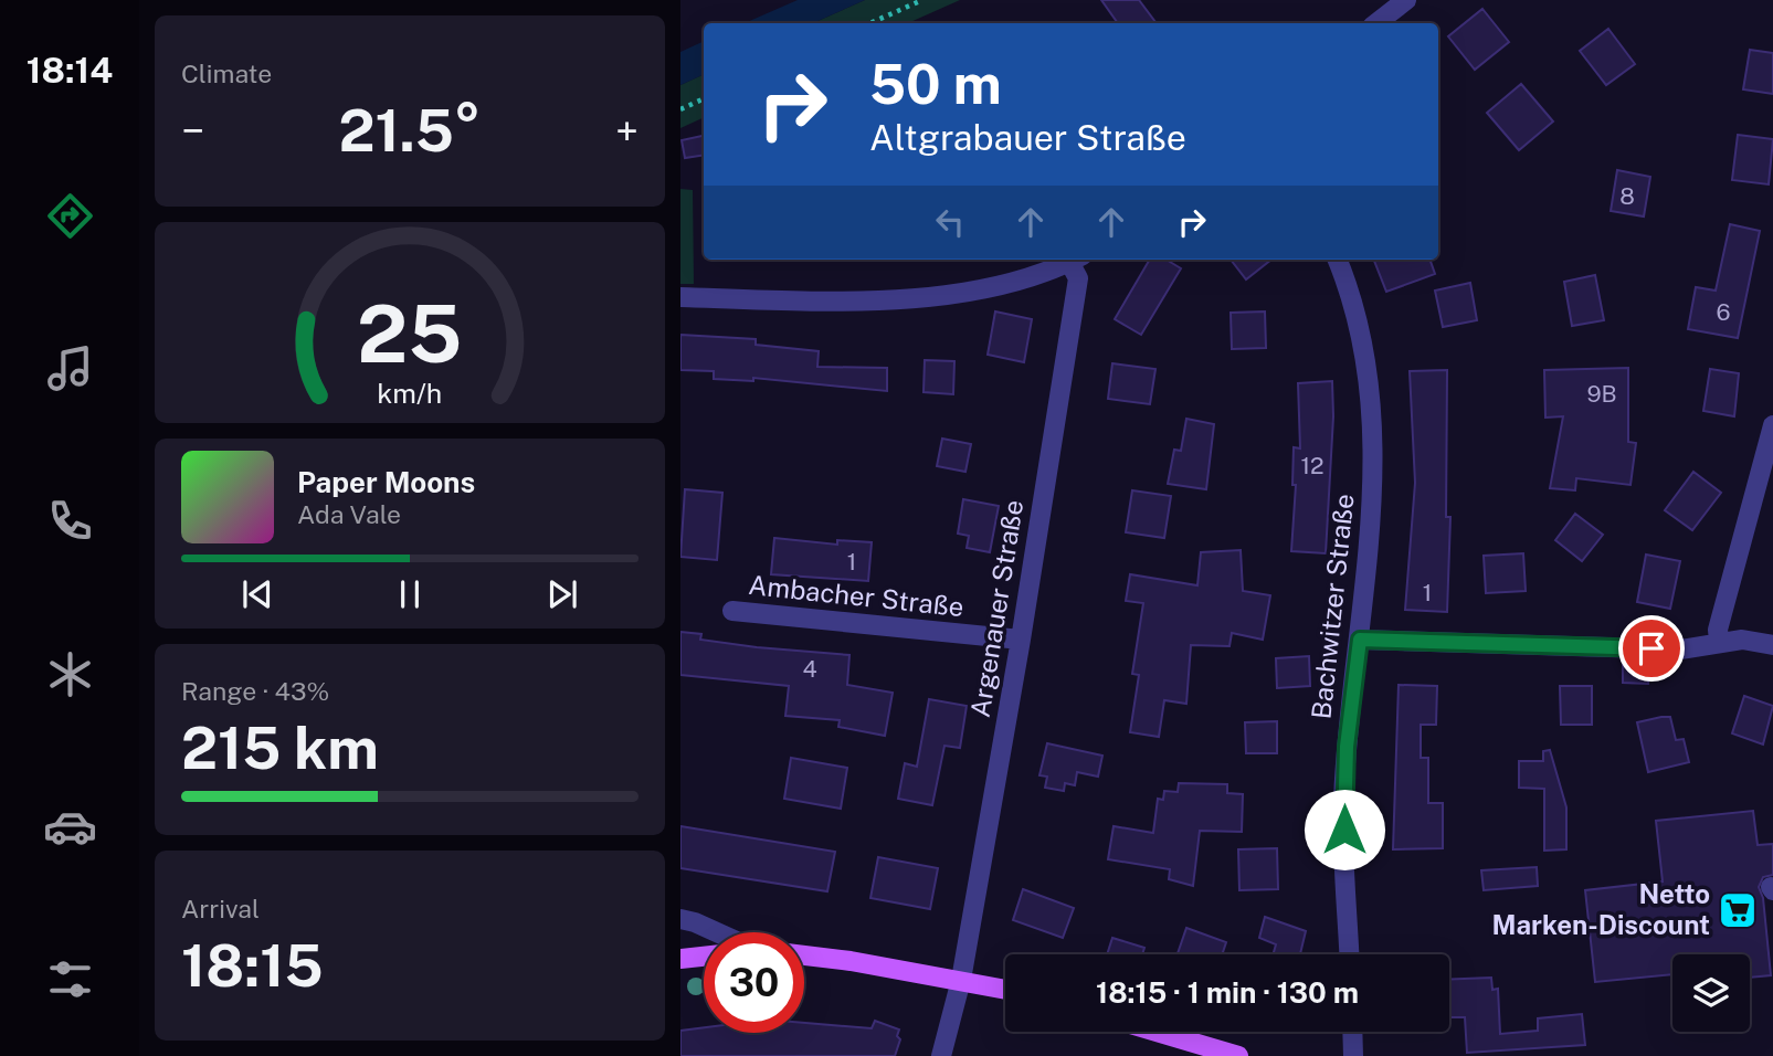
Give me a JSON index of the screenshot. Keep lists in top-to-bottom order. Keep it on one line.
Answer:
{"streets":{"street":["Ambacher Straße","Bachwitzer Straße","Argenauer Straße"]},"crossings":[["Ambacher Straße","Argenauer Straße"]],"places":{"supermarket":["Netto Marken-Discount"]},"house_numbers":["8","6","9B","12","1","1","4"],"page":{"tabs":"18:14","tile":["Climate",["Range · 43%","215 km"],["Arrival","18:15"]],"turn":["50 m","Altgrabauer Straße"],"heat":["−","21.5°","+"],"song":["Paper Moons","Ada Vale"],"limit":"30","trip":"18:15 · 1 min · 130 m","gauge":["25","km/h"]}}
